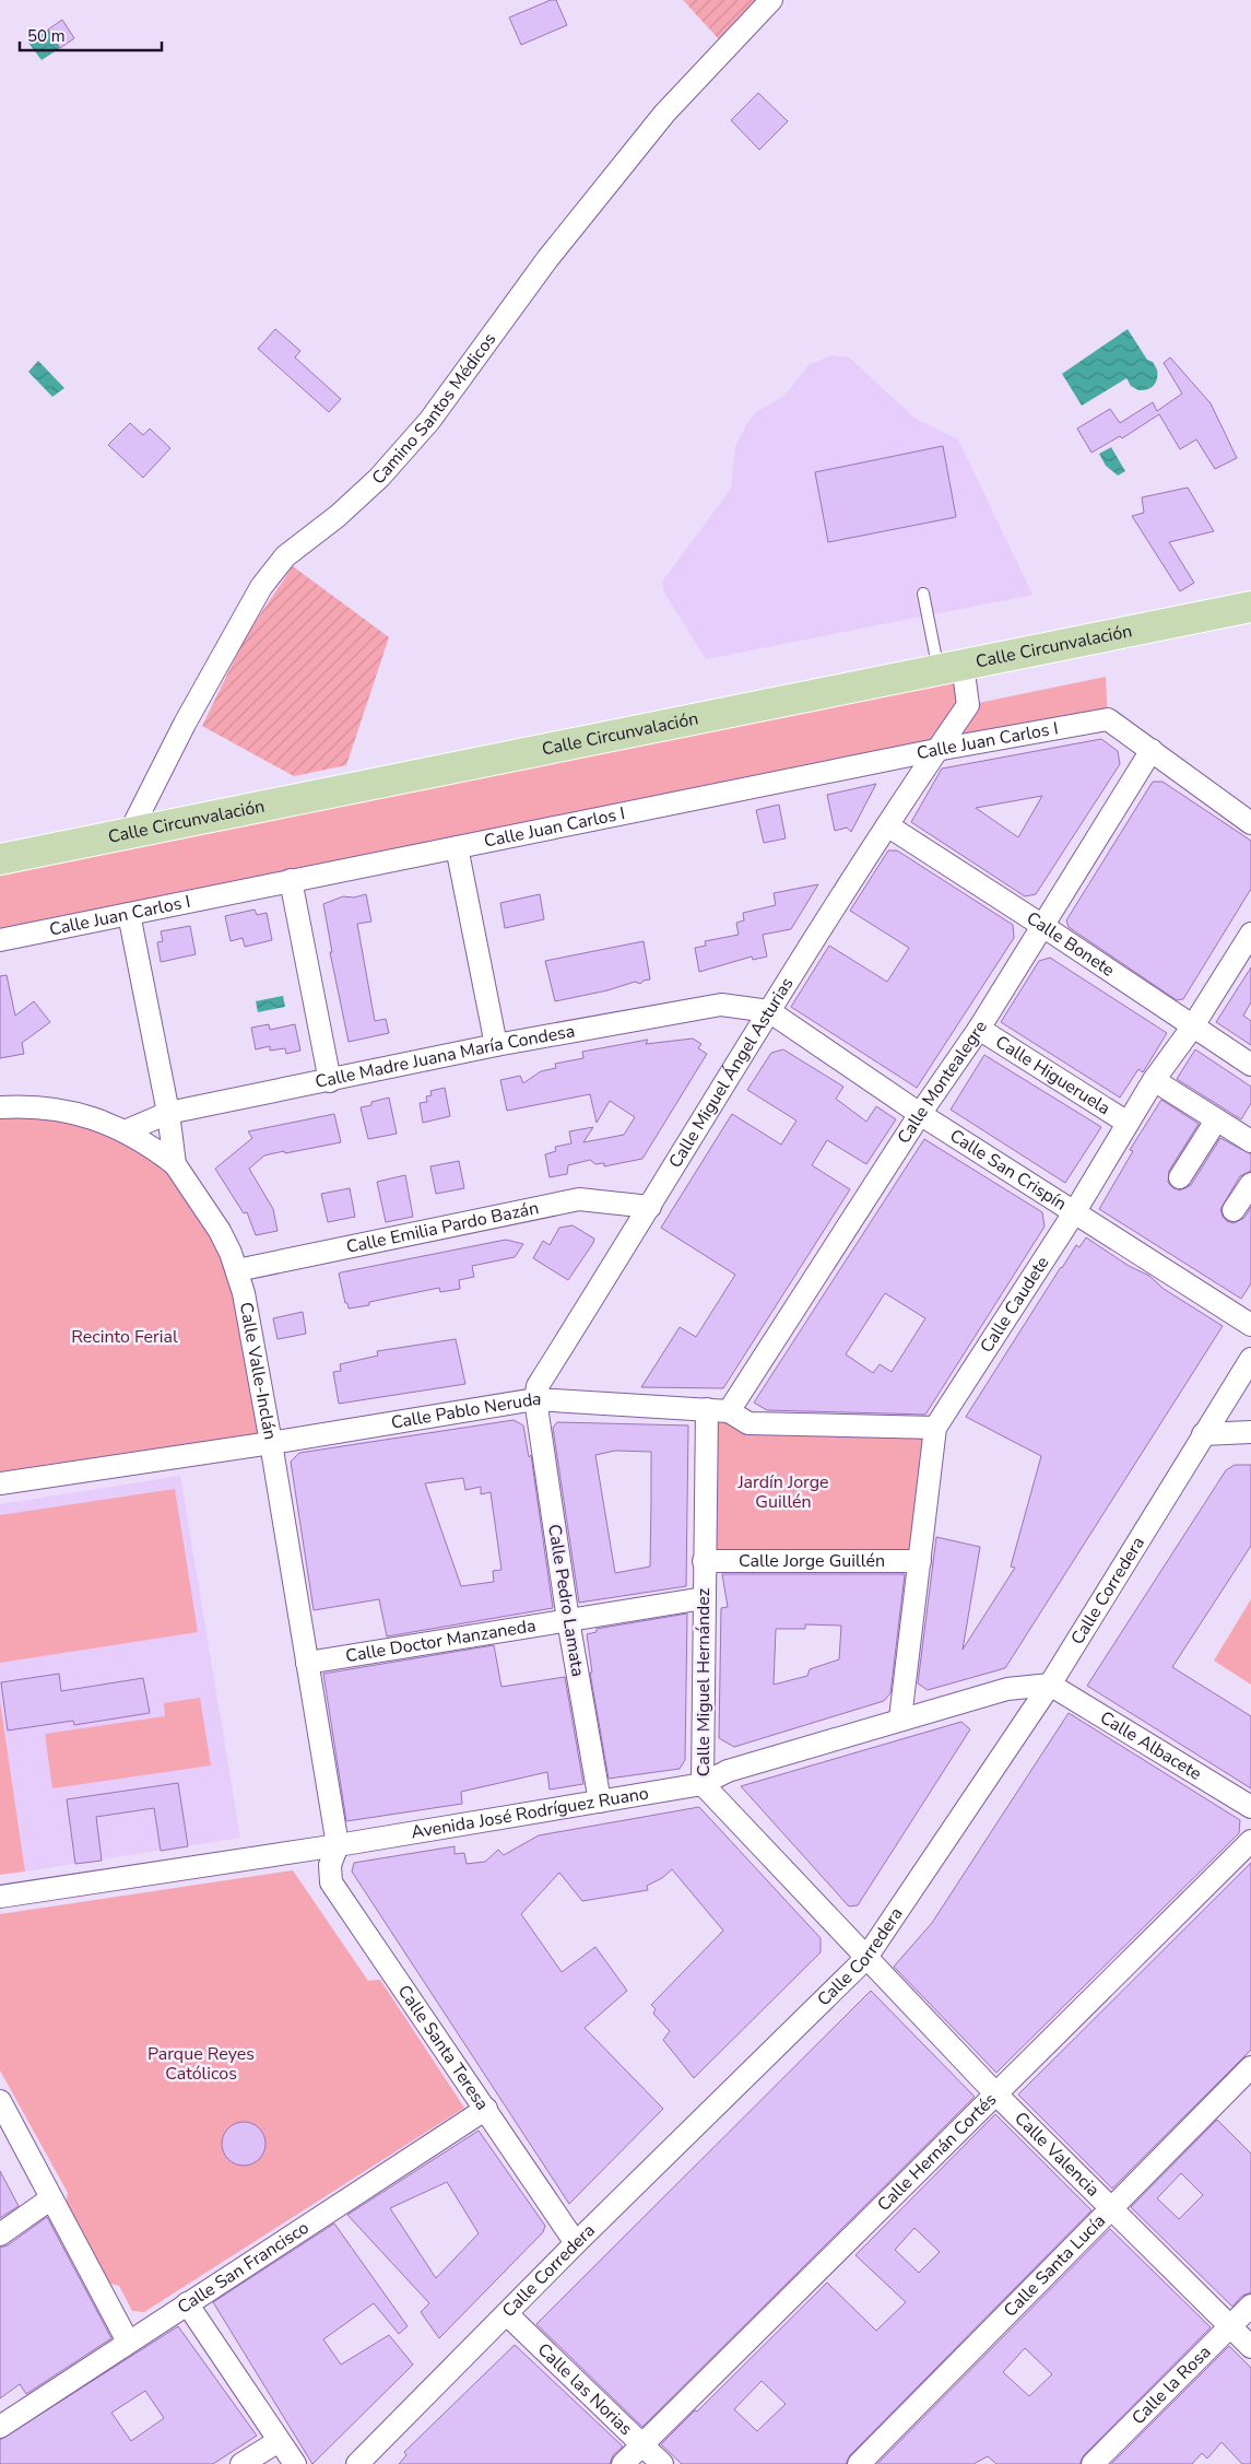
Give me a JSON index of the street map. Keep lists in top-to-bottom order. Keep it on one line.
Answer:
{"streets":{"main road":["Calle Circunvalación"],"street":["Camino Santos Médicos","Calle Juan Carlos I","Calle Bonete","Calle Madre Juana María Condesa","Calle Miguel Ángel Asturias","Calle Higueruela","Calle Montealegre","Calle San Crispín","Calle Emilia Pardo Bazán","Calle Caudete","Calle Valle-Inclán","Calle Pablo Neruda","Calle Jorge Guillén","Calle Corredera","Calle Pedro Lamata","Calle Doctor Manzaneda","Calle Miguel Hernández","Calle Albacete","Avenida José Rodríguez Ruano","Calle Santa Teresa","Calle Hernán Cortés","Calle Valencia","Calle Santa Lucía","Calle San Francisco","Calle la Rosa","Calle las Norias"]},"crossings":[["Camino Santos Médicos","Calle Circunvalación"],["Calle Circunvalación","Calle Miguel Ángel Asturias"],["Calle Juan Carlos I","Calle Miguel Ángel Asturias"],["Calle Juan Carlos I","Calle Montealegre"],["Calle Juan Carlos I","Calle Valle-Inclán"],["Calle Bonete","Calle Miguel Ángel Asturias"],["Calle Bonete","Calle Montealegre"],["Calle Bonete","Calle Caudete"],["Calle Madre Juana María Condesa","Calle Miguel Ángel Asturias"],["Calle Madre Juana María Condesa","Calle San Crispín"],["Calle Madre Juana María Condesa","Calle Valle-Inclán"],["Calle Miguel Ángel Asturias","Calle San Crispín"],["Calle Miguel Ángel Asturias","Calle Emilia Pardo Bazán"],["Calle Miguel Ángel Asturias","Calle Pablo Neruda"],["Calle Miguel Ángel Asturias","Calle Pedro Lamata"],["Calle Higueruela","Calle Montealegre"],["Calle Higueruela","Calle Caudete"],["Calle Montealegre","Calle San Crispín"],["Calle Montealegre","Calle Pablo Neruda"],["Calle San Crispín","Calle Caudete"],["Calle Emilia Pardo Bazán","Calle Valle-Inclán"],["Calle Caudete","Calle Pablo Neruda"],["Calle Caudete","Calle Jorge Guillén"],["Calle Caudete","Avenida José Rodríguez Ruano"],["Calle Valle-Inclán","Calle Pablo Neruda"],["Calle Valle-Inclán","Calle Doctor Manzaneda"],["Calle Valle-Inclán","Avenida José Rodríguez Ruano"],["Calle Valle-Inclán","Calle Santa Teresa"],["Calle Pablo Neruda","Calle Pedro Lamata"],["Calle Pablo Neruda","Calle Miguel Hernández"],["Calle Jorge Guillén","Calle Miguel Hernández"],["Calle Corredera","Calle Miguel Hernández"],["Calle Corredera","Calle Albacete"],["Calle Corredera","Avenida José Rodríguez Ruano"],["Calle Corredera","Calle Santa Teresa"],["Calle Corredera","Calle Valencia"],["Calle Corredera","Calle las Norias"],["Calle Pedro Lamata","Calle Doctor Manzaneda"],["Calle Pedro Lamata","Avenida José Rodríguez Ruano"],["Calle Doctor Manzaneda","Calle Miguel Hernández"],["Calle Miguel Hernández","Avenida José Rodríguez Ruano"],["Calle Miguel Hernández","Calle Valencia"],["Calle Albacete","Avenida José Rodríguez Ruano"],["Avenida José Rodríguez Ruano","Calle Santa Teresa"],["Calle Santa Teresa","Calle San Francisco"],["Calle Hernán Cortés","Calle Valencia"],["Calle Hernán Cortés","Calle las Norias"],["Calle Valencia","Calle Santa Lucía"],["Calle Valencia","Calle la Rosa"]],"parks":["Recinto Ferial","Jardín Jorge Guillén","Parque Reyes Católicos"],"scale_bar":"50 m"}
